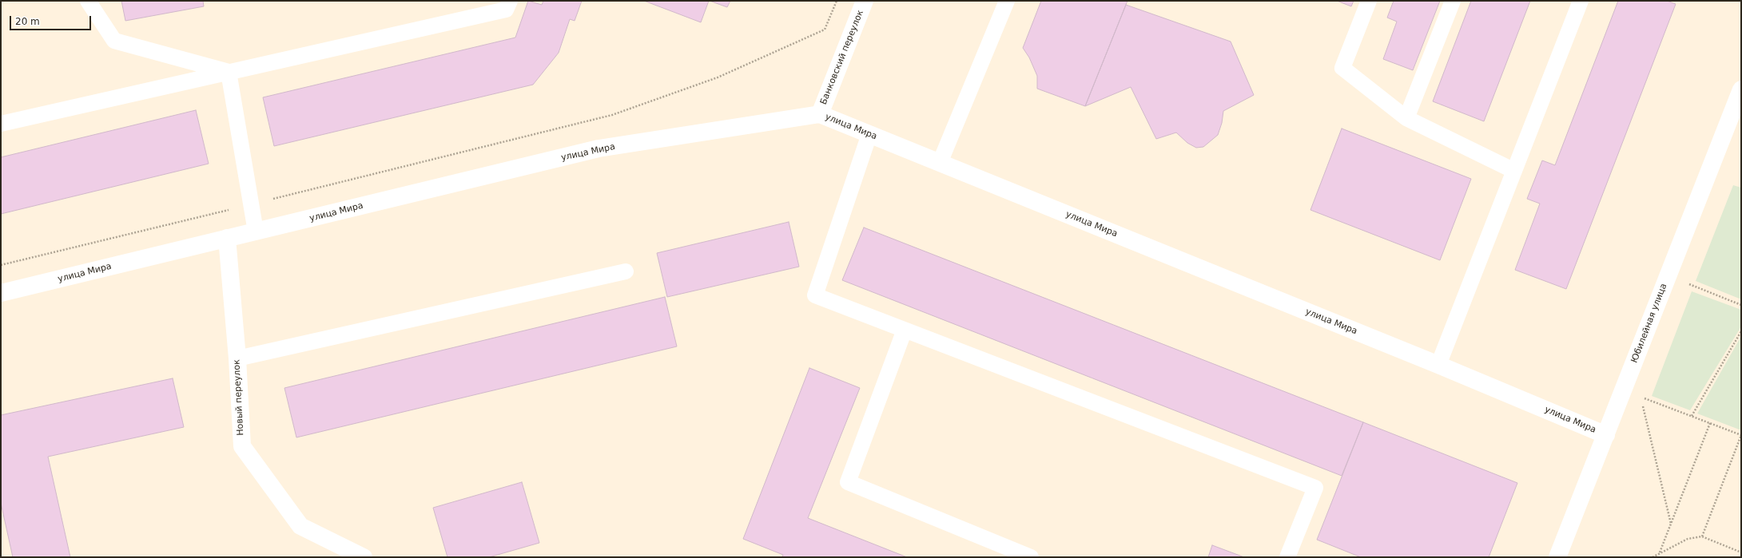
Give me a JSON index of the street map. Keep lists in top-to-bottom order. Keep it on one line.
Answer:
{"streets":{"street":["Банковский переулок","улица Мира","Юбилейная улица","Новый переулок"]},"crossings":[["Банковский переулок","улица Мира"],["улица Мира","Юбилейная улица"],["улица Мира","Новый переулок"]],"scale_bar":"20 m"}
